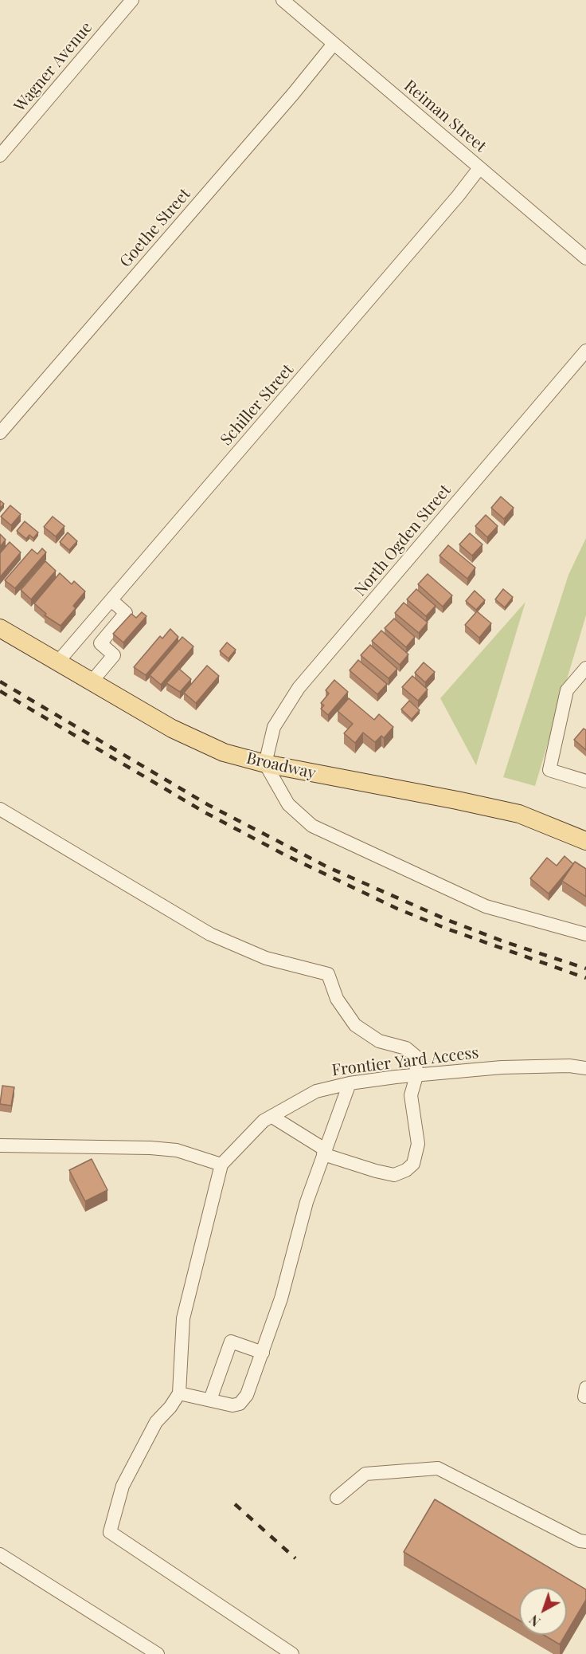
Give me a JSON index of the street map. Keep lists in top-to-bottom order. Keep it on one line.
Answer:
{"streets":{"main road":["Broadway"],"street":["Wagner Avenue","Reiman Street","Goethe Street","Schiller Street","North Ogden Street","Frontier Yard Access"]},"crossings":[["Reiman Street","Goethe Street"],["Reiman Street","Schiller Street"],["Schiller Street","Broadway"],["North Ogden Street","Broadway"]],"north":"bottom left"}
